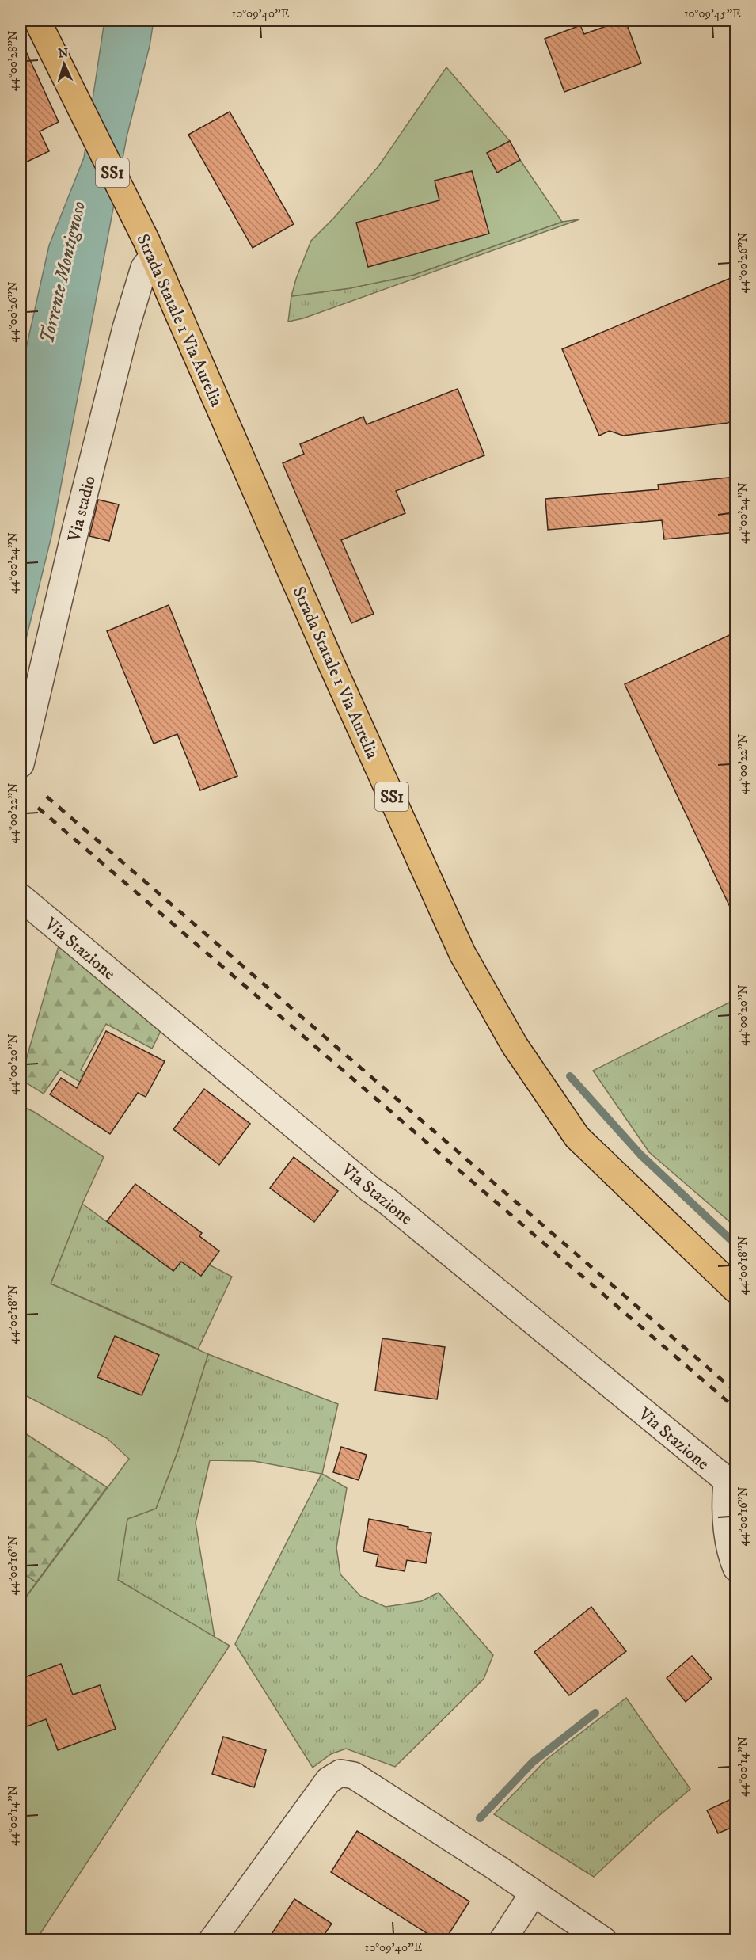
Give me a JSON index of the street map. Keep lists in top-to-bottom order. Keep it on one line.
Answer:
{"streets":{"main road":["SS1","Strada Statale 1 Via Aurelia"],"street":["Via stadio","Via Stazione"]},"crossings":[["Strada Statale 1 Via Aurelia","Via stadio"]],"water":["Torrente Montignoso"],"north":"top","coordinates":["10°09'40\"E","10°09'45\"E","44°00'28\"N","44°00'26\"N","44°00'24\"N","44°00'22\"N","44°00'20\"N","44°00'18\"N","44°00'16\"N","44°00'14\"N"]}
